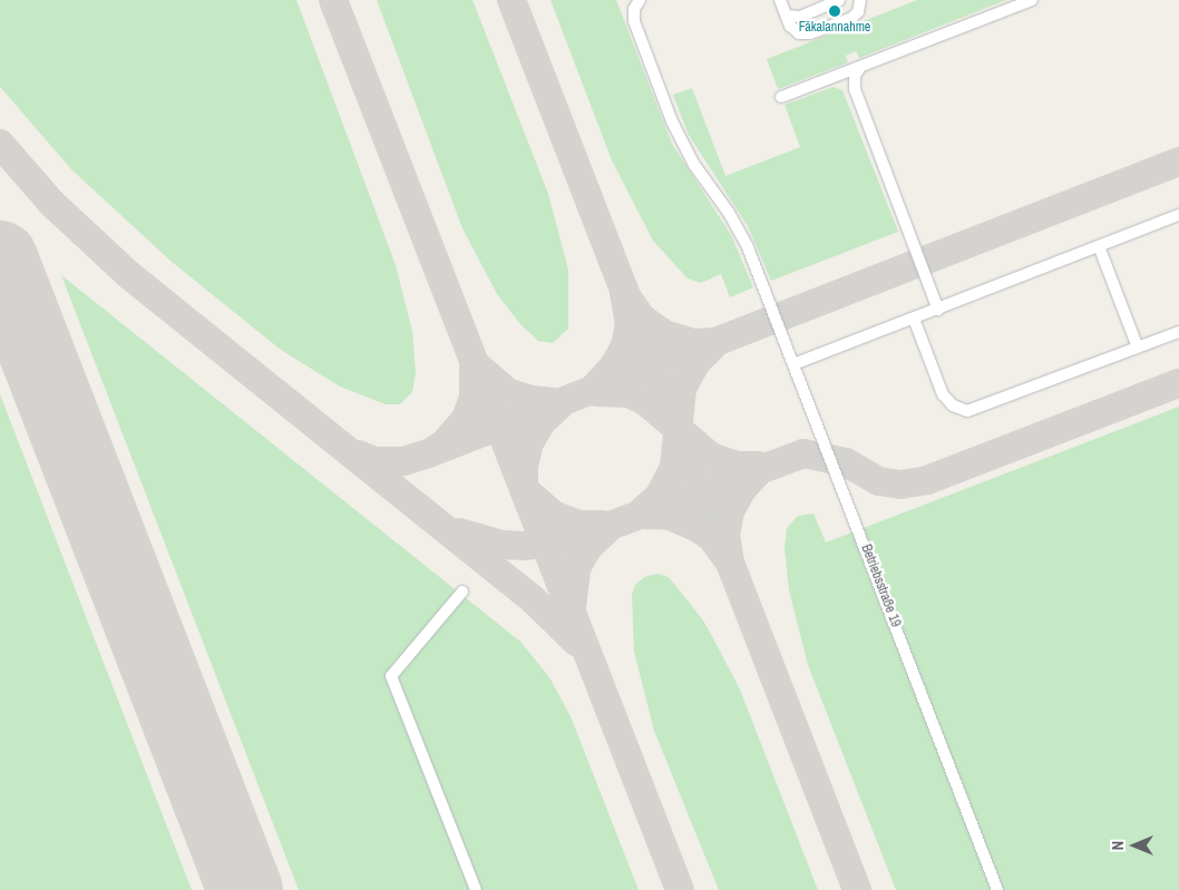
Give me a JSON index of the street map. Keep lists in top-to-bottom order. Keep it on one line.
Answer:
{"streets":{"lane":["Betriebsstraße 19"]},"places":["Fäkalannahme"],"north":"left"}
